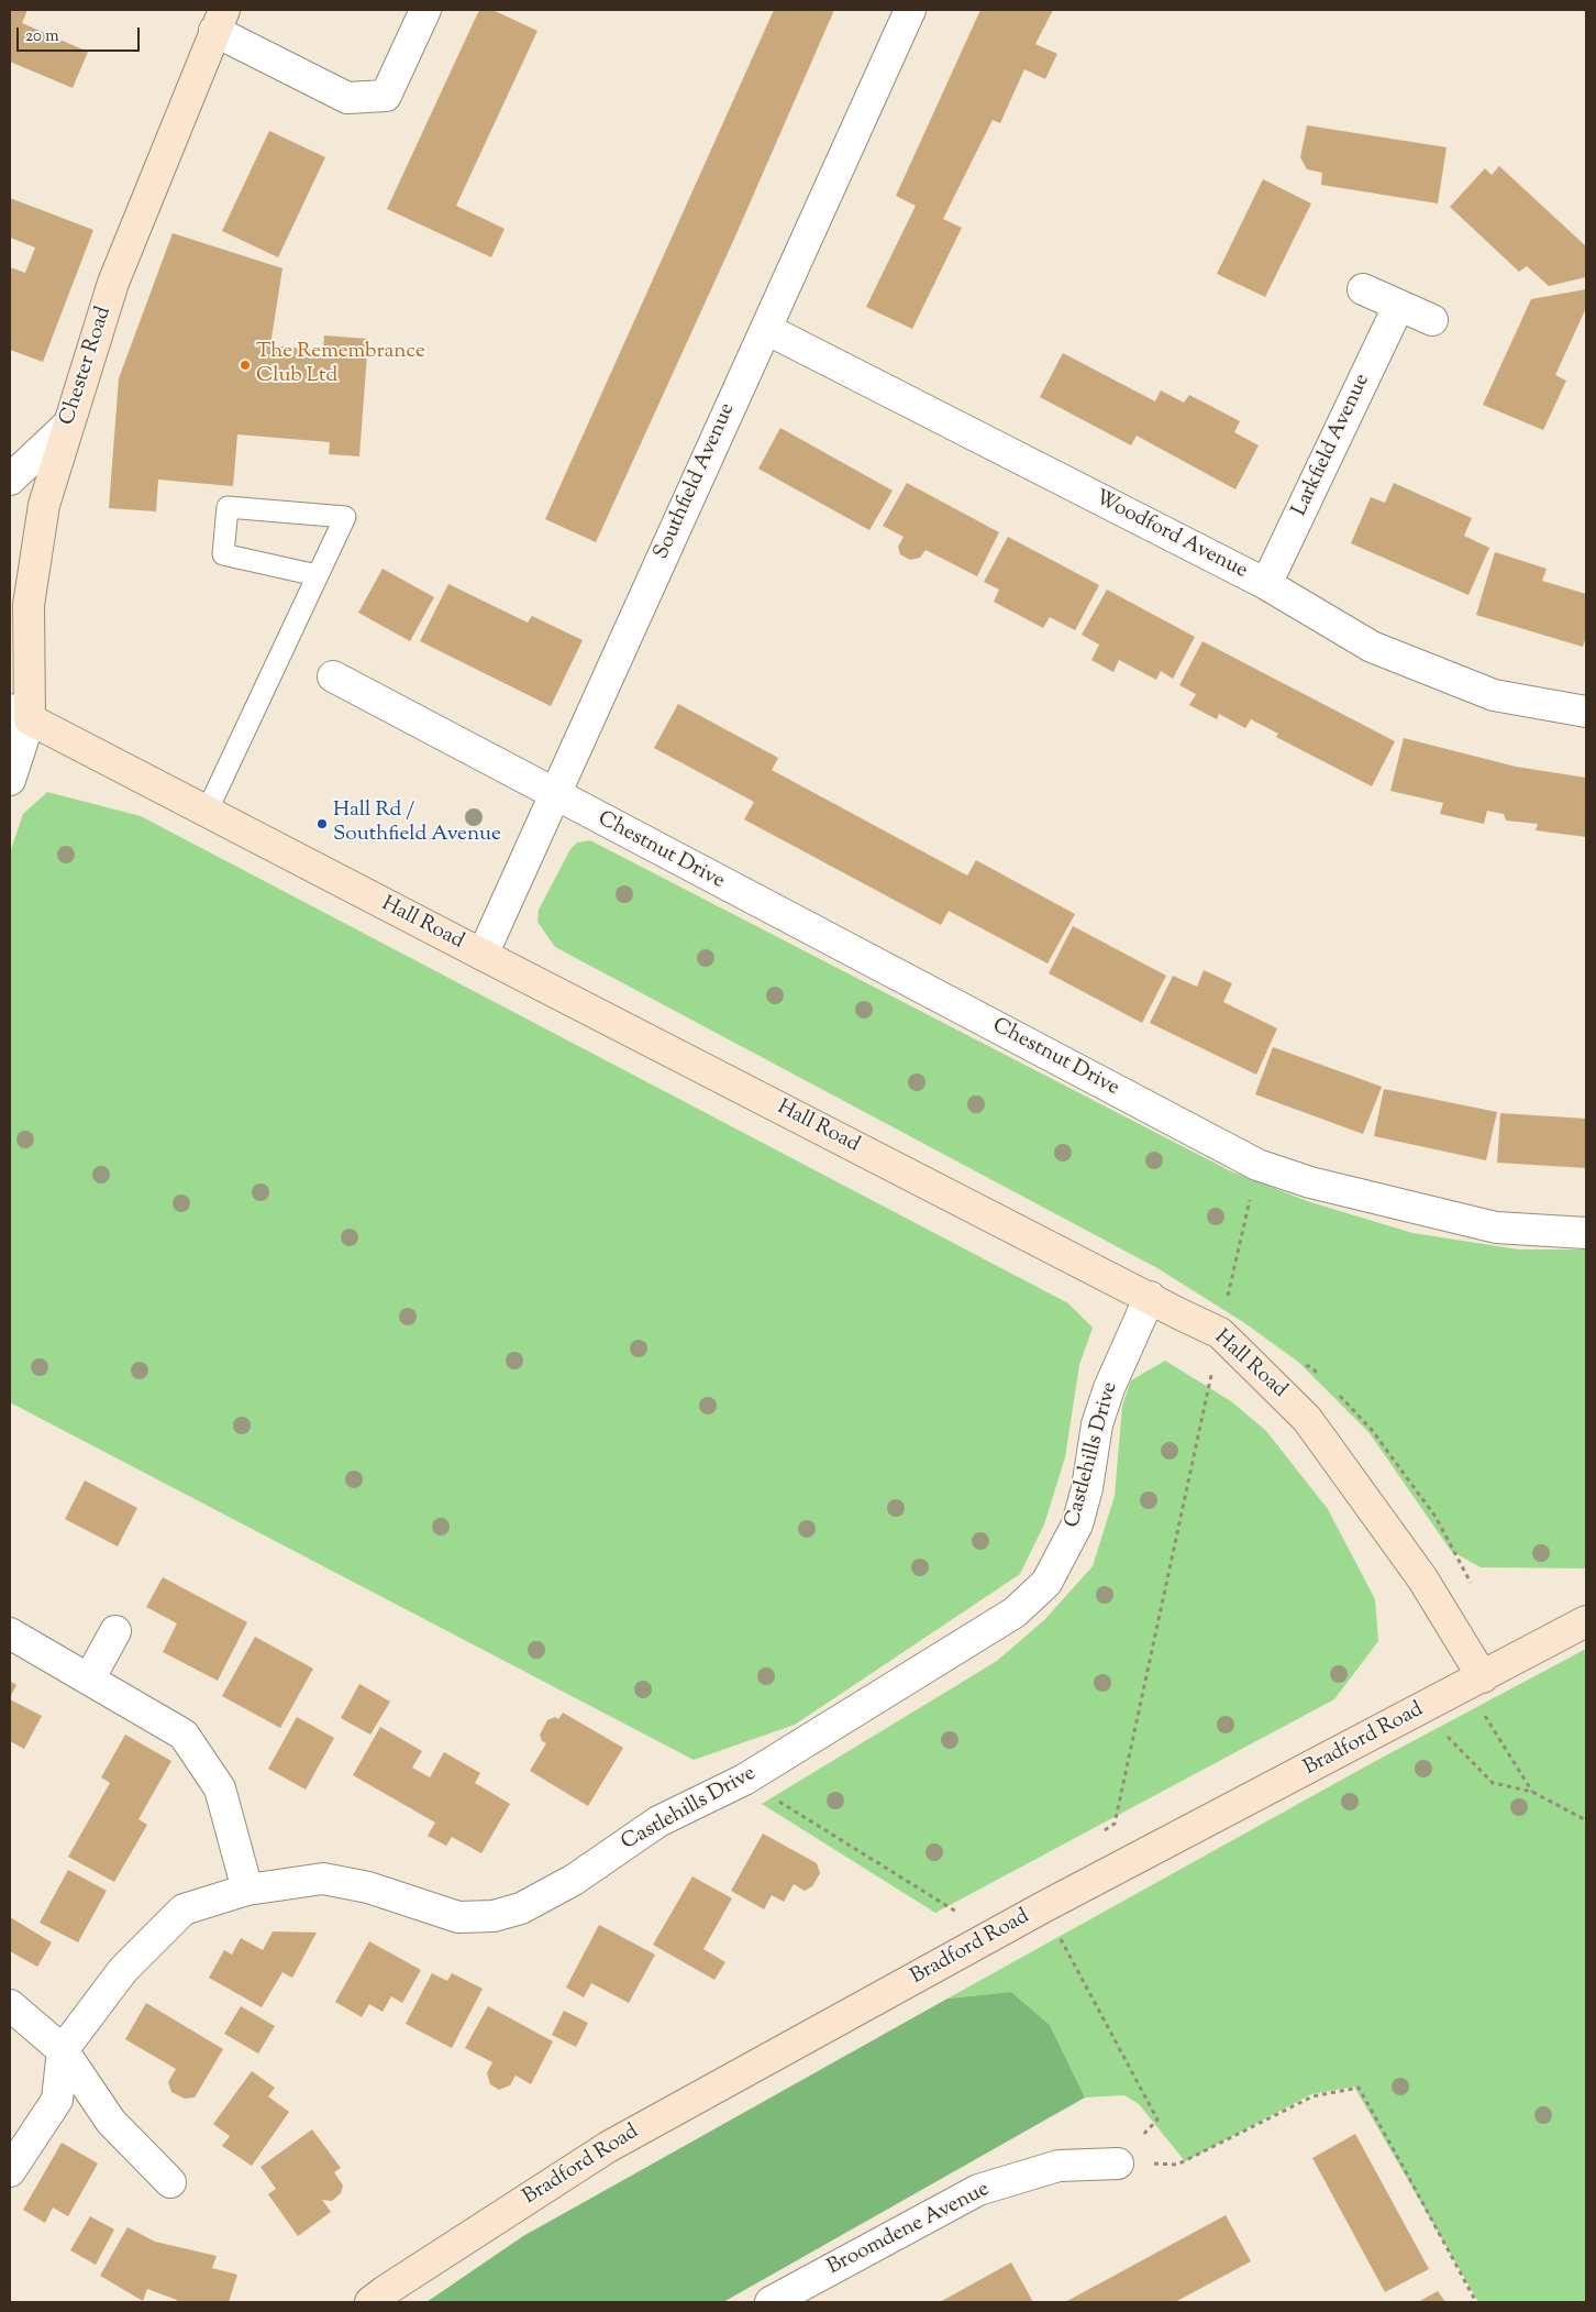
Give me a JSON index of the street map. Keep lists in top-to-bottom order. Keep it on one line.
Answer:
{"streets":{"main road":["Chester Road","Hall Road","Bradford Road"],"street":["Larkfield Avenue","Southfield Avenue","Woodford Avenue","Chestnut Drive","Castlehills Drive","Broomdene Avenue"]},"crossings":[["Chester Road","Hall Road"],["Larkfield Avenue","Woodford Avenue"],["Southfield Avenue","Woodford Avenue"],["Southfield Avenue","Chestnut Drive"],["Southfield Avenue","Hall Road"],["Hall Road","Castlehills Drive"],["Hall Road","Bradford Road"]],"places":["The Remembrance Club Ltd","Hall Rd / Southfield Avenue"],"scale_bar":"20 m"}
